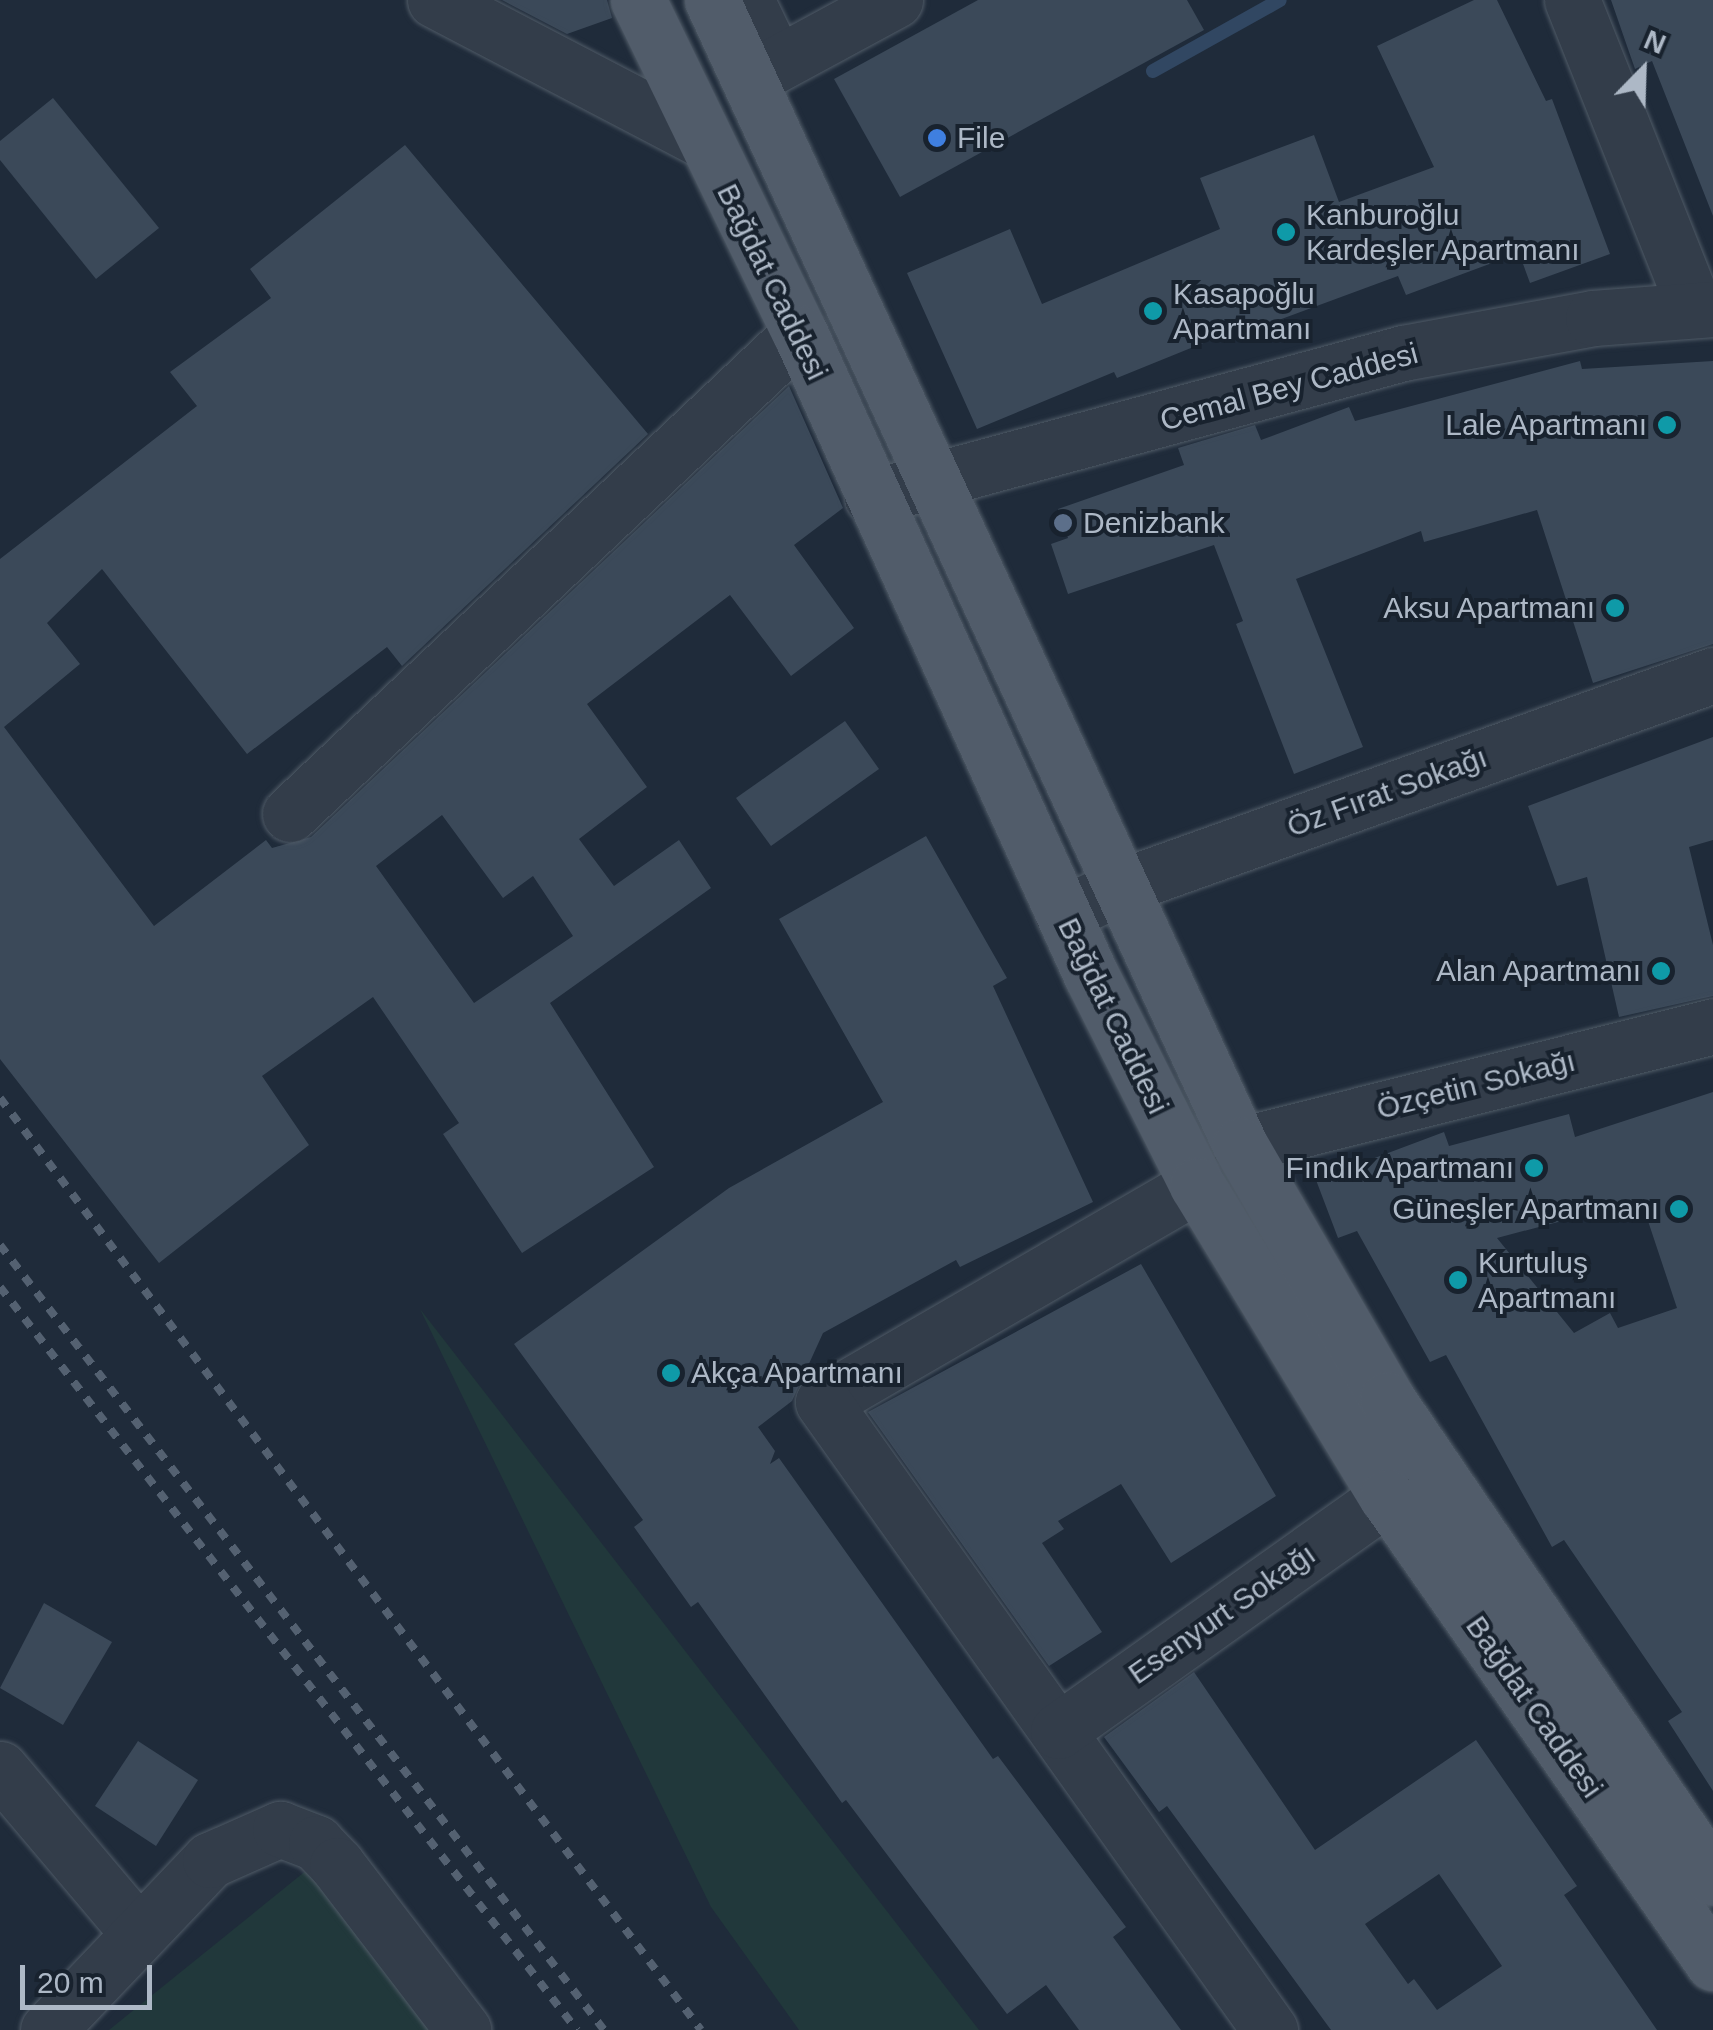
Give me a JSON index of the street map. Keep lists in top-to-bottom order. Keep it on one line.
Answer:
{"streets":{"main road":["Bağdat Caddesi"],"street":["Cemal Bey Caddesi","Öz Fırat Sokağı","Özçetin Sokağı","Esenyurt Sokağı"]},"crossings":[["Bağdat Caddesi","Cemal Bey Caddesi"],["Bağdat Caddesi","Öz Fırat Sokağı"],["Bağdat Caddesi","Özçetin Sokağı"],["Bağdat Caddesi","Esenyurt Sokağı"]],"places":["File","Kanburoğlu Kardeşler Apartmanı","Kasapoğlu Apartmanı","Lale Apartmanı","Denizbank","Aksu Apartmanı","Alan Apartmanı","Fındık Apartmanı","Güneşler Apartmanı","Kurtuluş Apartmanı","Akça Apartmanı"],"scale_bar":"20 m","north":"top right"}
